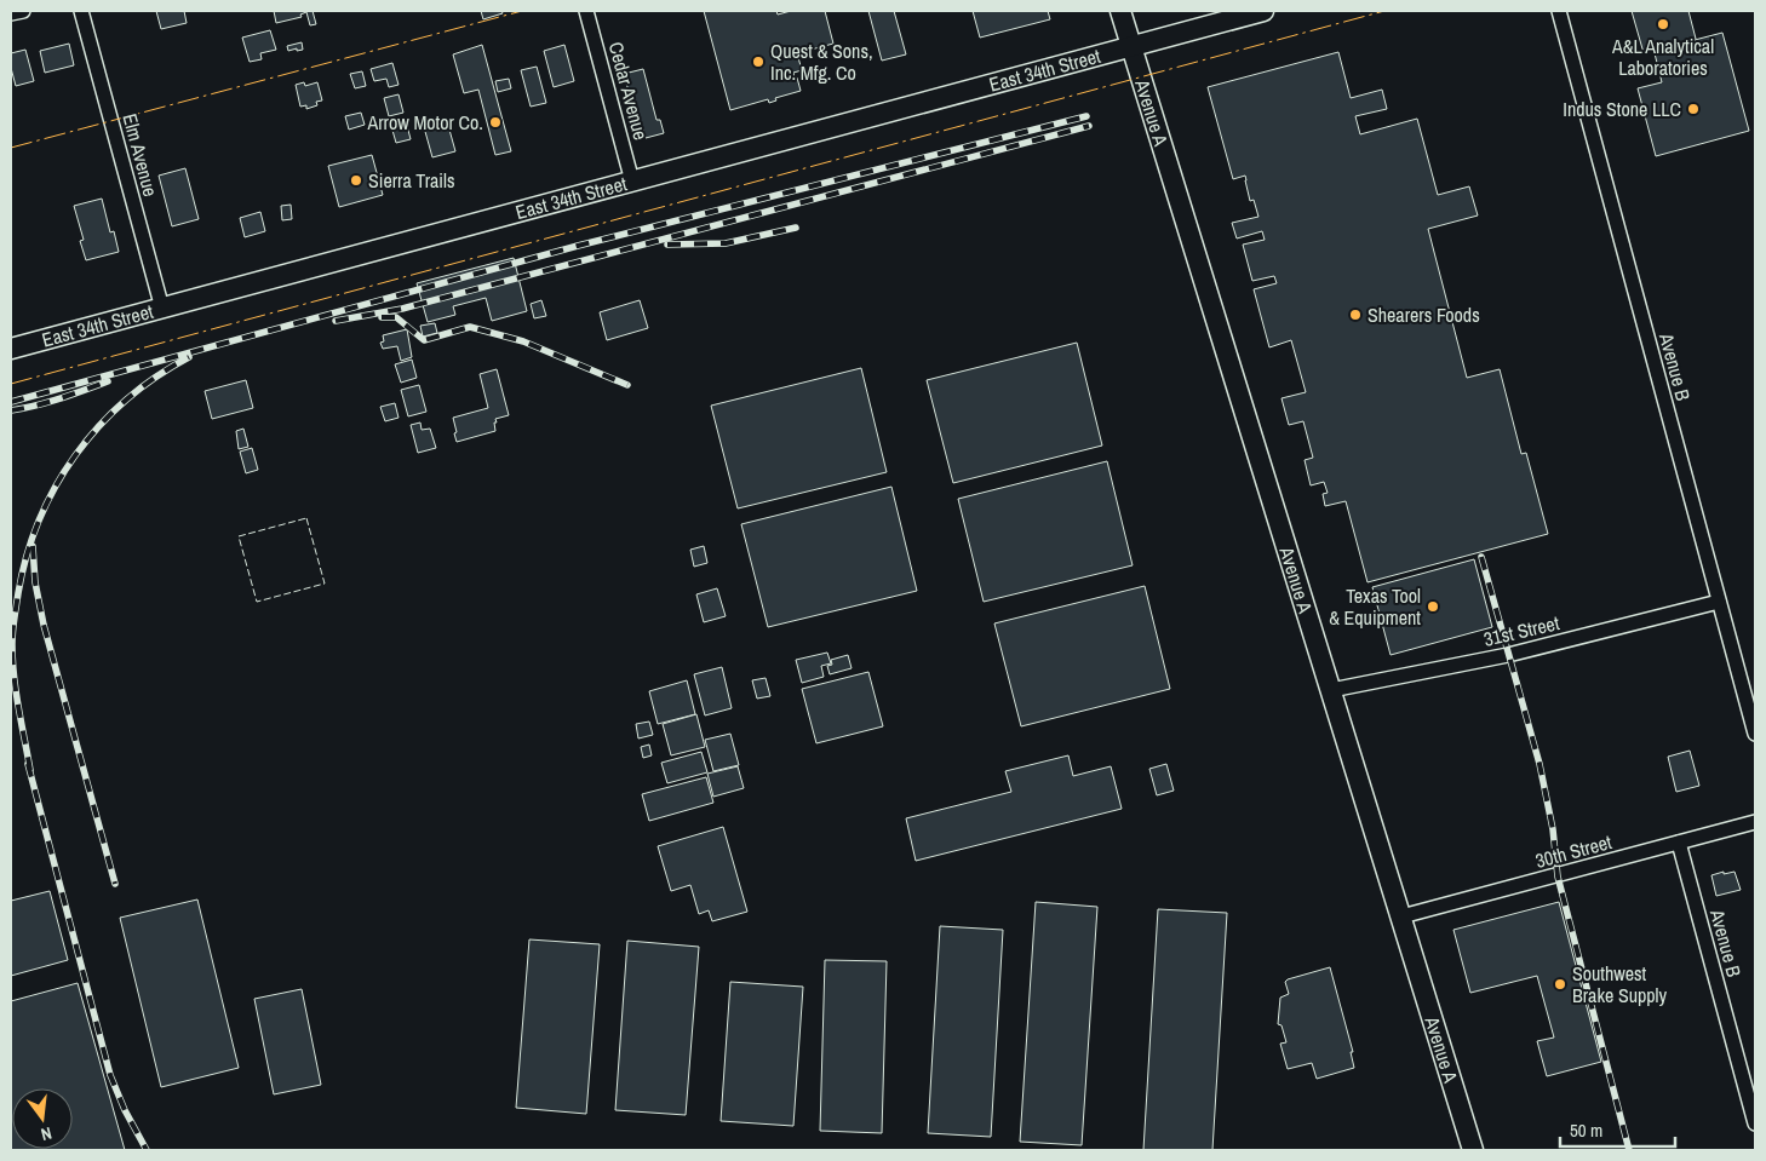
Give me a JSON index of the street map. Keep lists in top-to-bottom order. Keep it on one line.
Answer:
{"streets":{"main road":["East 34th Street","Avenue A"],"street":["Cedar Avenue","Elm Avenue","Avenue B","31st Street","30th Street"]},"crossings":[["East 34th Street","Cedar Avenue"],["East 34th Street","Avenue A"],["East 34th Street","Elm Avenue"],["Avenue A","31st Street"],["Avenue A","30th Street"],["Avenue B","31st Street"],["Avenue B","30th Street"]],"places":["A&L Analytical Laboratories","Quest & Sons, Inc. Mfg. Co","Indus Stone LLC","Arrow Motor Co.","Sierra Trails","Shearers Foods","Texas Tool & Equipment","Southwest Brake Supply"],"scale_bar":"50 m","north":"bottom"}
